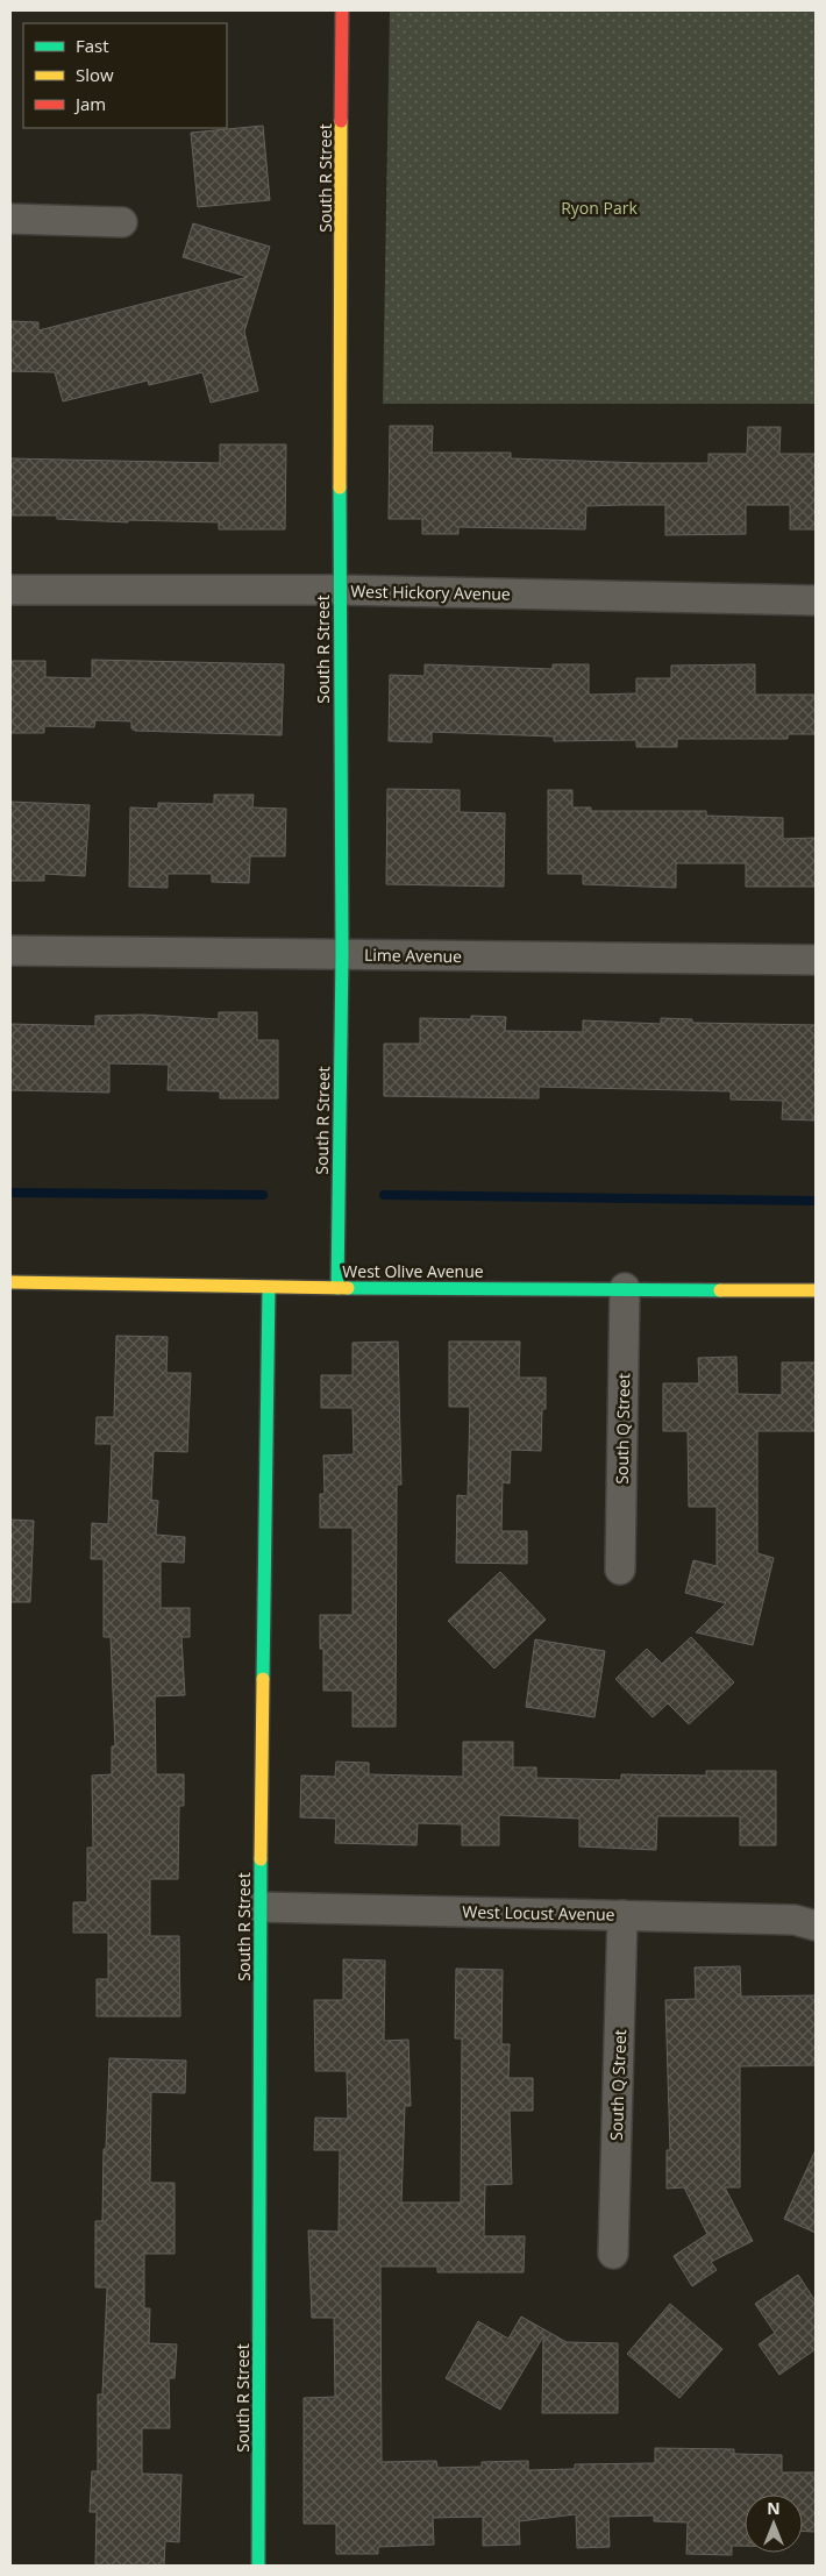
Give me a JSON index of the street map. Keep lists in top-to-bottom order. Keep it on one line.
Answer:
{"streets":{"street":["South R Street","West Hickory Avenue","Lime Avenue","West Olive Avenue","South Q Street","West Locust Avenue"]},"crossings":[["South R Street","West Hickory Avenue"],["South R Street","Lime Avenue"],["South R Street","West Olive Avenue"],["South R Street","West Locust Avenue"],["West Olive Avenue","South Q Street"],["South Q Street","West Locust Avenue"]],"parks":["Ryon Park"],"legend":["Fast","Slow","Jam"],"north":"top"}
